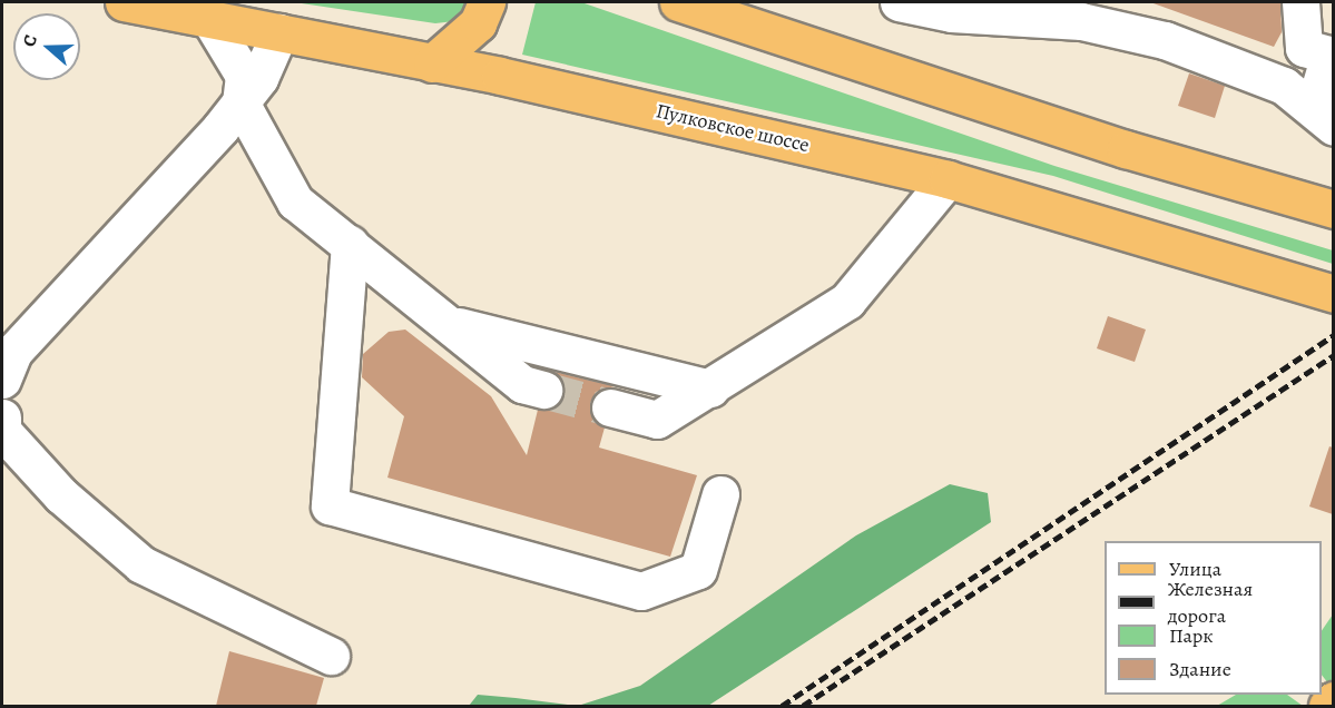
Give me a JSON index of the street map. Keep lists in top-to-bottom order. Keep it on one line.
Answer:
{"streets":{"main road":["Пулковское шоссе"]},"legend":["Улица","Железная дорога","Парк","Здание"],"north":"left"}
